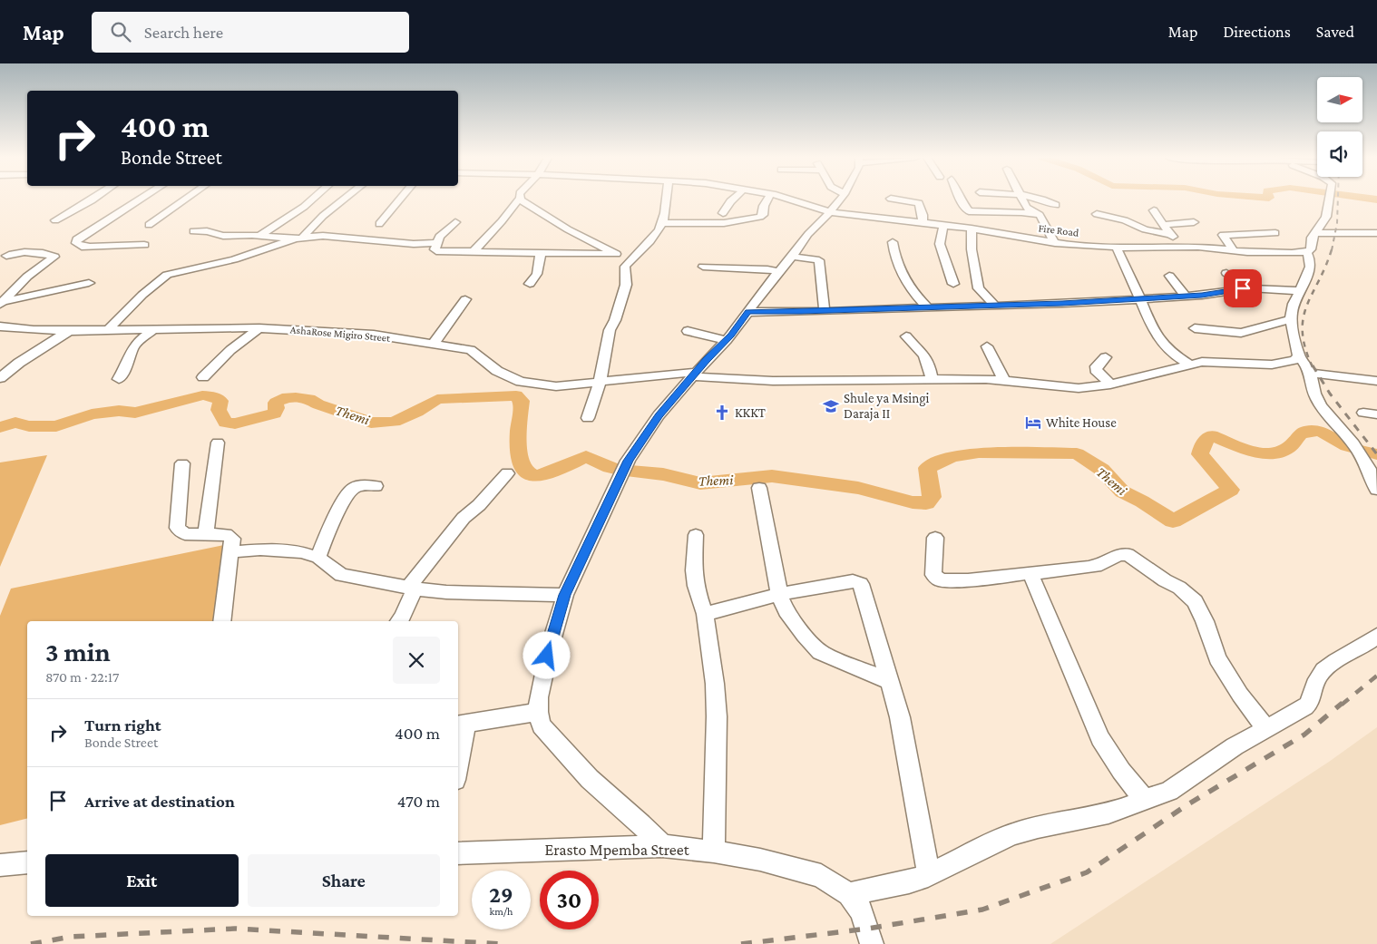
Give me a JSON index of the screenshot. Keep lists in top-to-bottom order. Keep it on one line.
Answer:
{"streets":{"street":["Fire Road","AshaRose Migiro Street","Erasto Mpemba Street"]},"water":["Themi"],"places":{"school or university":["Shule ya Msingi Daraja II"],"church":["KKKT"],"hotel":["White House"]},"north":"right","page":{"header":"Map","search":"Search here","nav":["Map","Directions","Saved"],"turn":["400 m","Bonde Street"],"heading":["3 min","870 m · 22:17"],"list":[{"name":"Turn right","note":"Bonde Street","value":"400 m"},{"name":"Arrive at destination","value":"470 m"}],"buttons":["Exit","Share"],"speed":"29 km/h","limit":"30"}}
